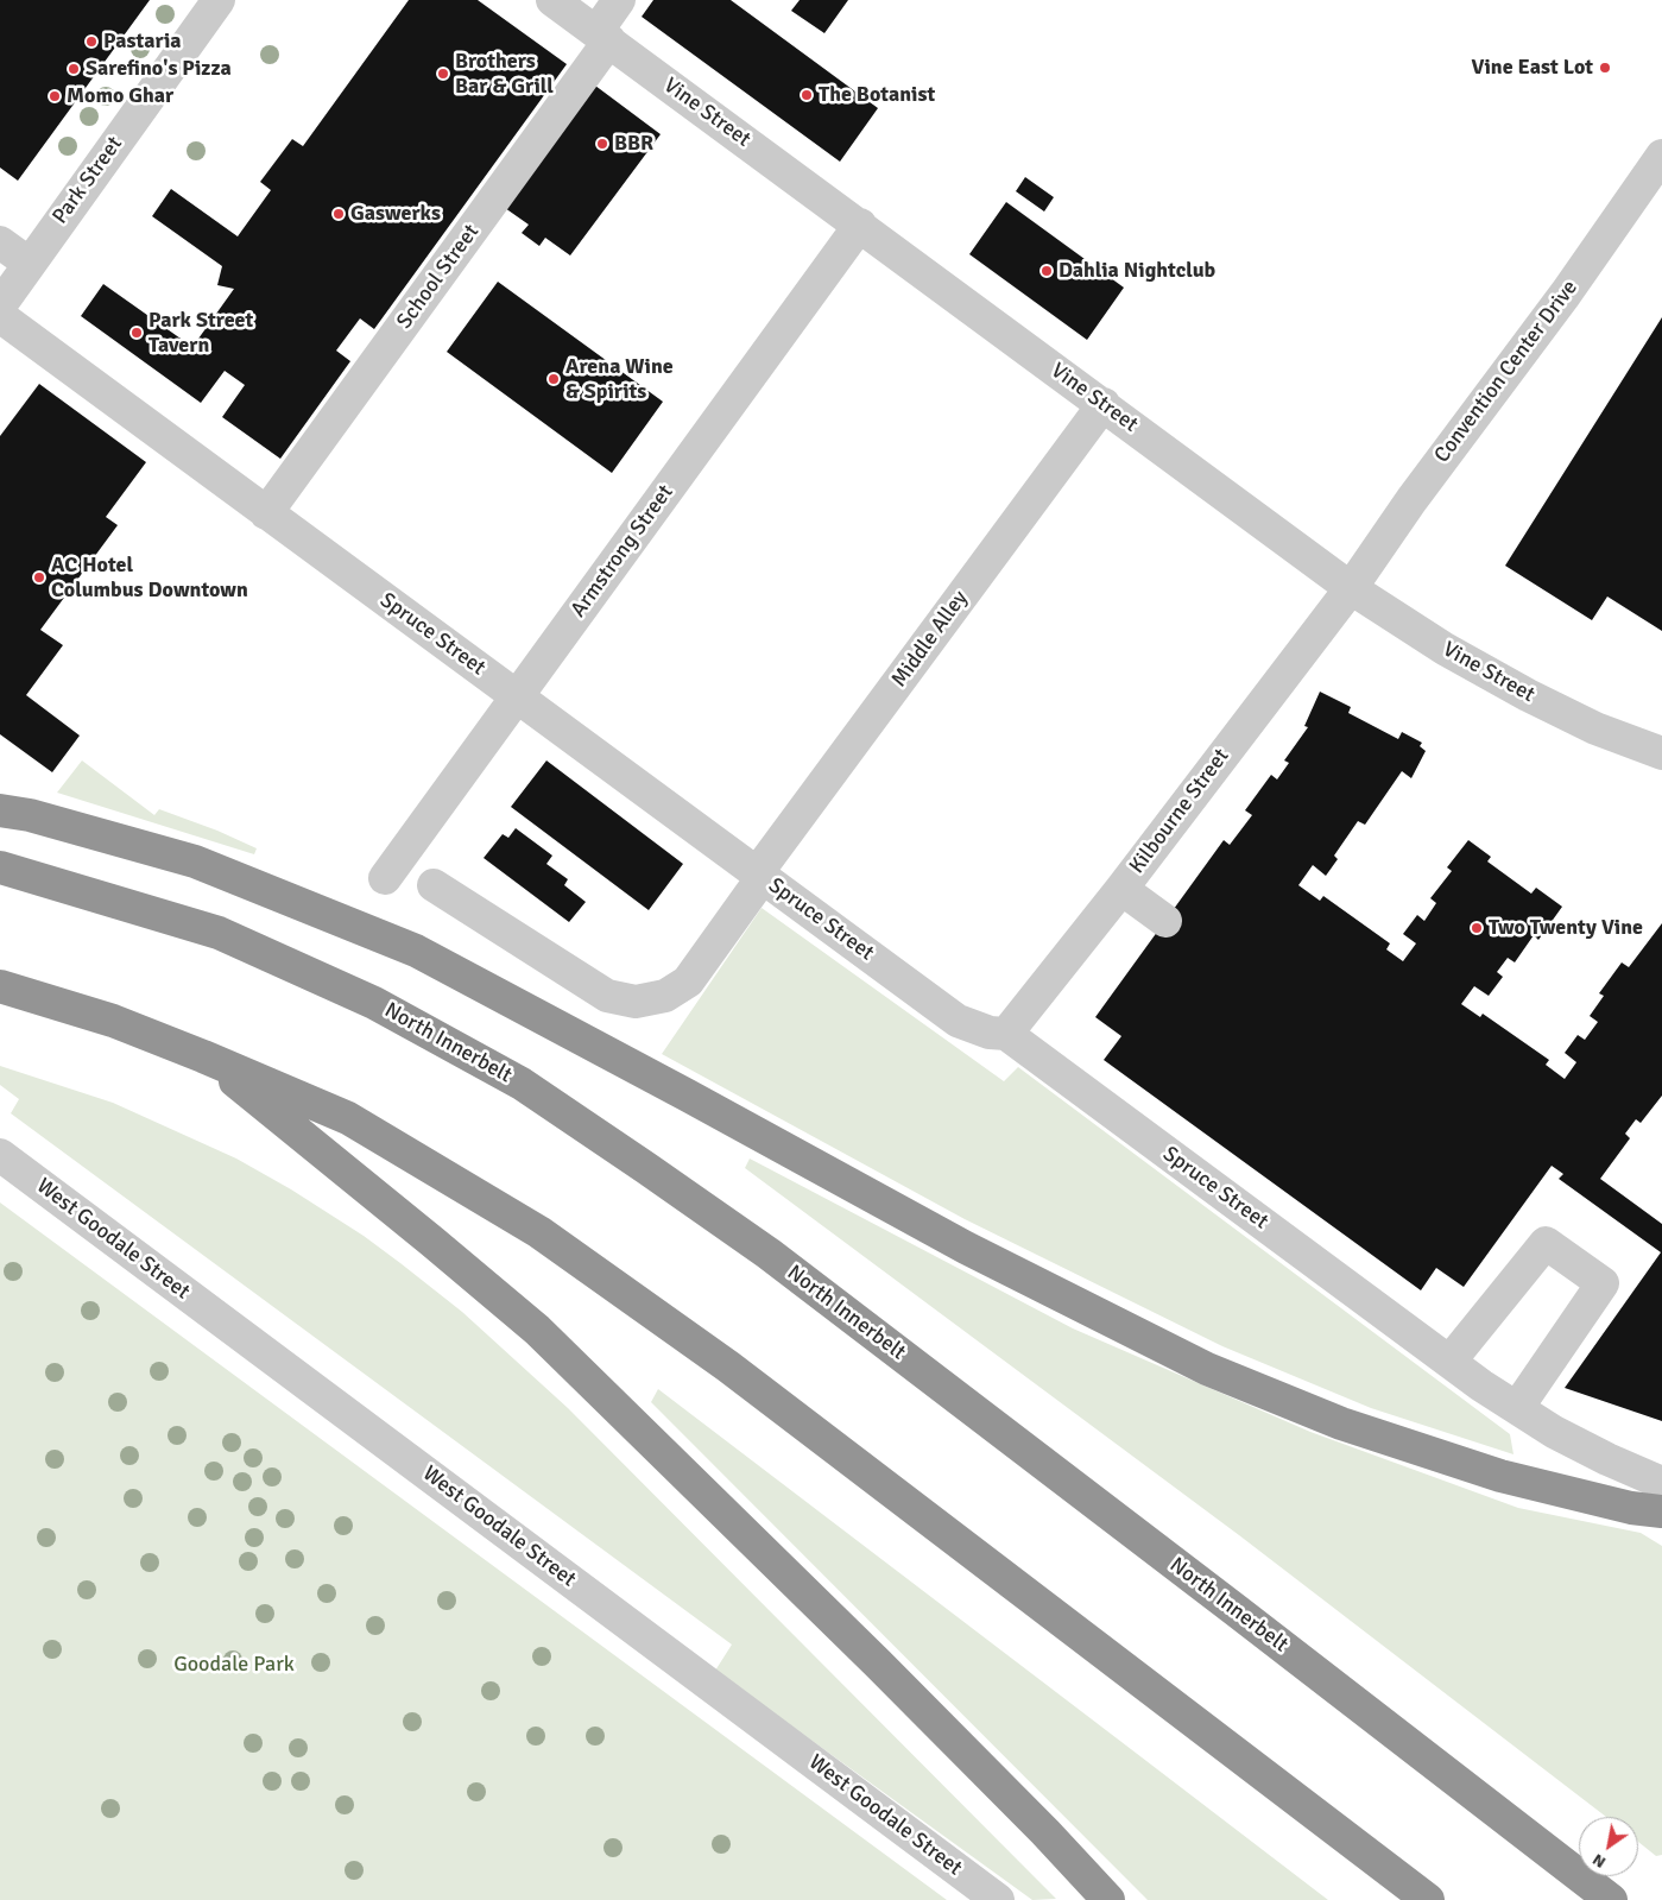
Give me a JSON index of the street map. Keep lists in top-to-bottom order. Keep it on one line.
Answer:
{"streets":{"highway":["North Innerbelt"],"street":["Vine Street","Park Street","School Street","Convention Center Drive","Armstrong Street","Spruce Street","Middle Alley","Kilbourne Street","West Goodale Street"]},"crossings":[["Vine Street","School Street"],["Vine Street","Convention Center Drive"],["Vine Street","Armstrong Street"],["Vine Street","Middle Alley"],["Vine Street","Kilbourne Street"],["School Street","Spruce Street"],["Convention Center Drive","Kilbourne Street"],["Armstrong Street","Spruce Street"],["Spruce Street","Middle Alley"],["Spruce Street","Kilbourne Street"]],"parks":["Goodale Park"],"places":["Pastaria","Vine East Lot","Sarefino's Pizza","Brothers Bar & Grill","The Botanist","Momo Ghar","BBR","Gaswerks","Dahlia Nightclub","Park Street Tavern","Arena Wine & Spirits","AC Hotel Columbus Downtown","Two Twenty Vine"],"north":"bottom left"}
